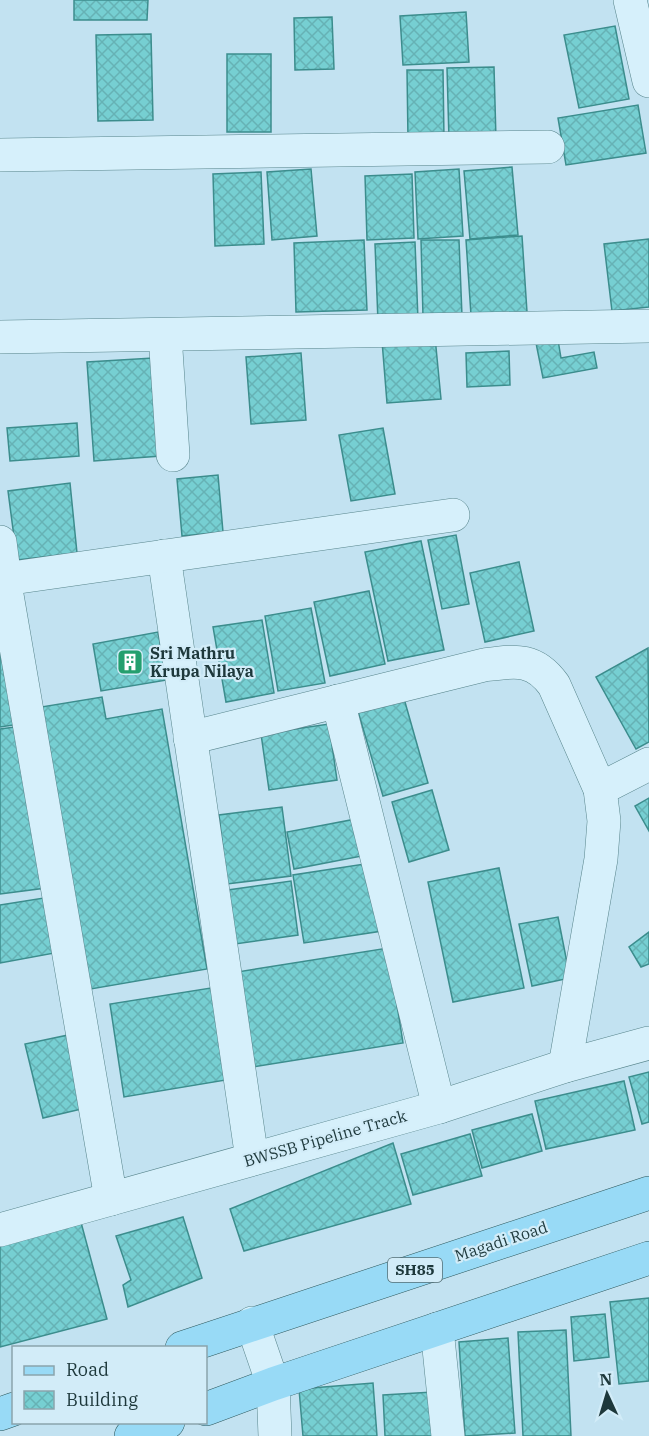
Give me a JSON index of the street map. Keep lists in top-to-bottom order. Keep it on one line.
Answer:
{"streets":{"main road":["Magadi Road","SH85"],"street":["BWSSB Pipeline Track"]},"places":{"building":["Sri Mathru Krupa Nilaya"]},"legend":["Road","Building"],"north":"top"}
